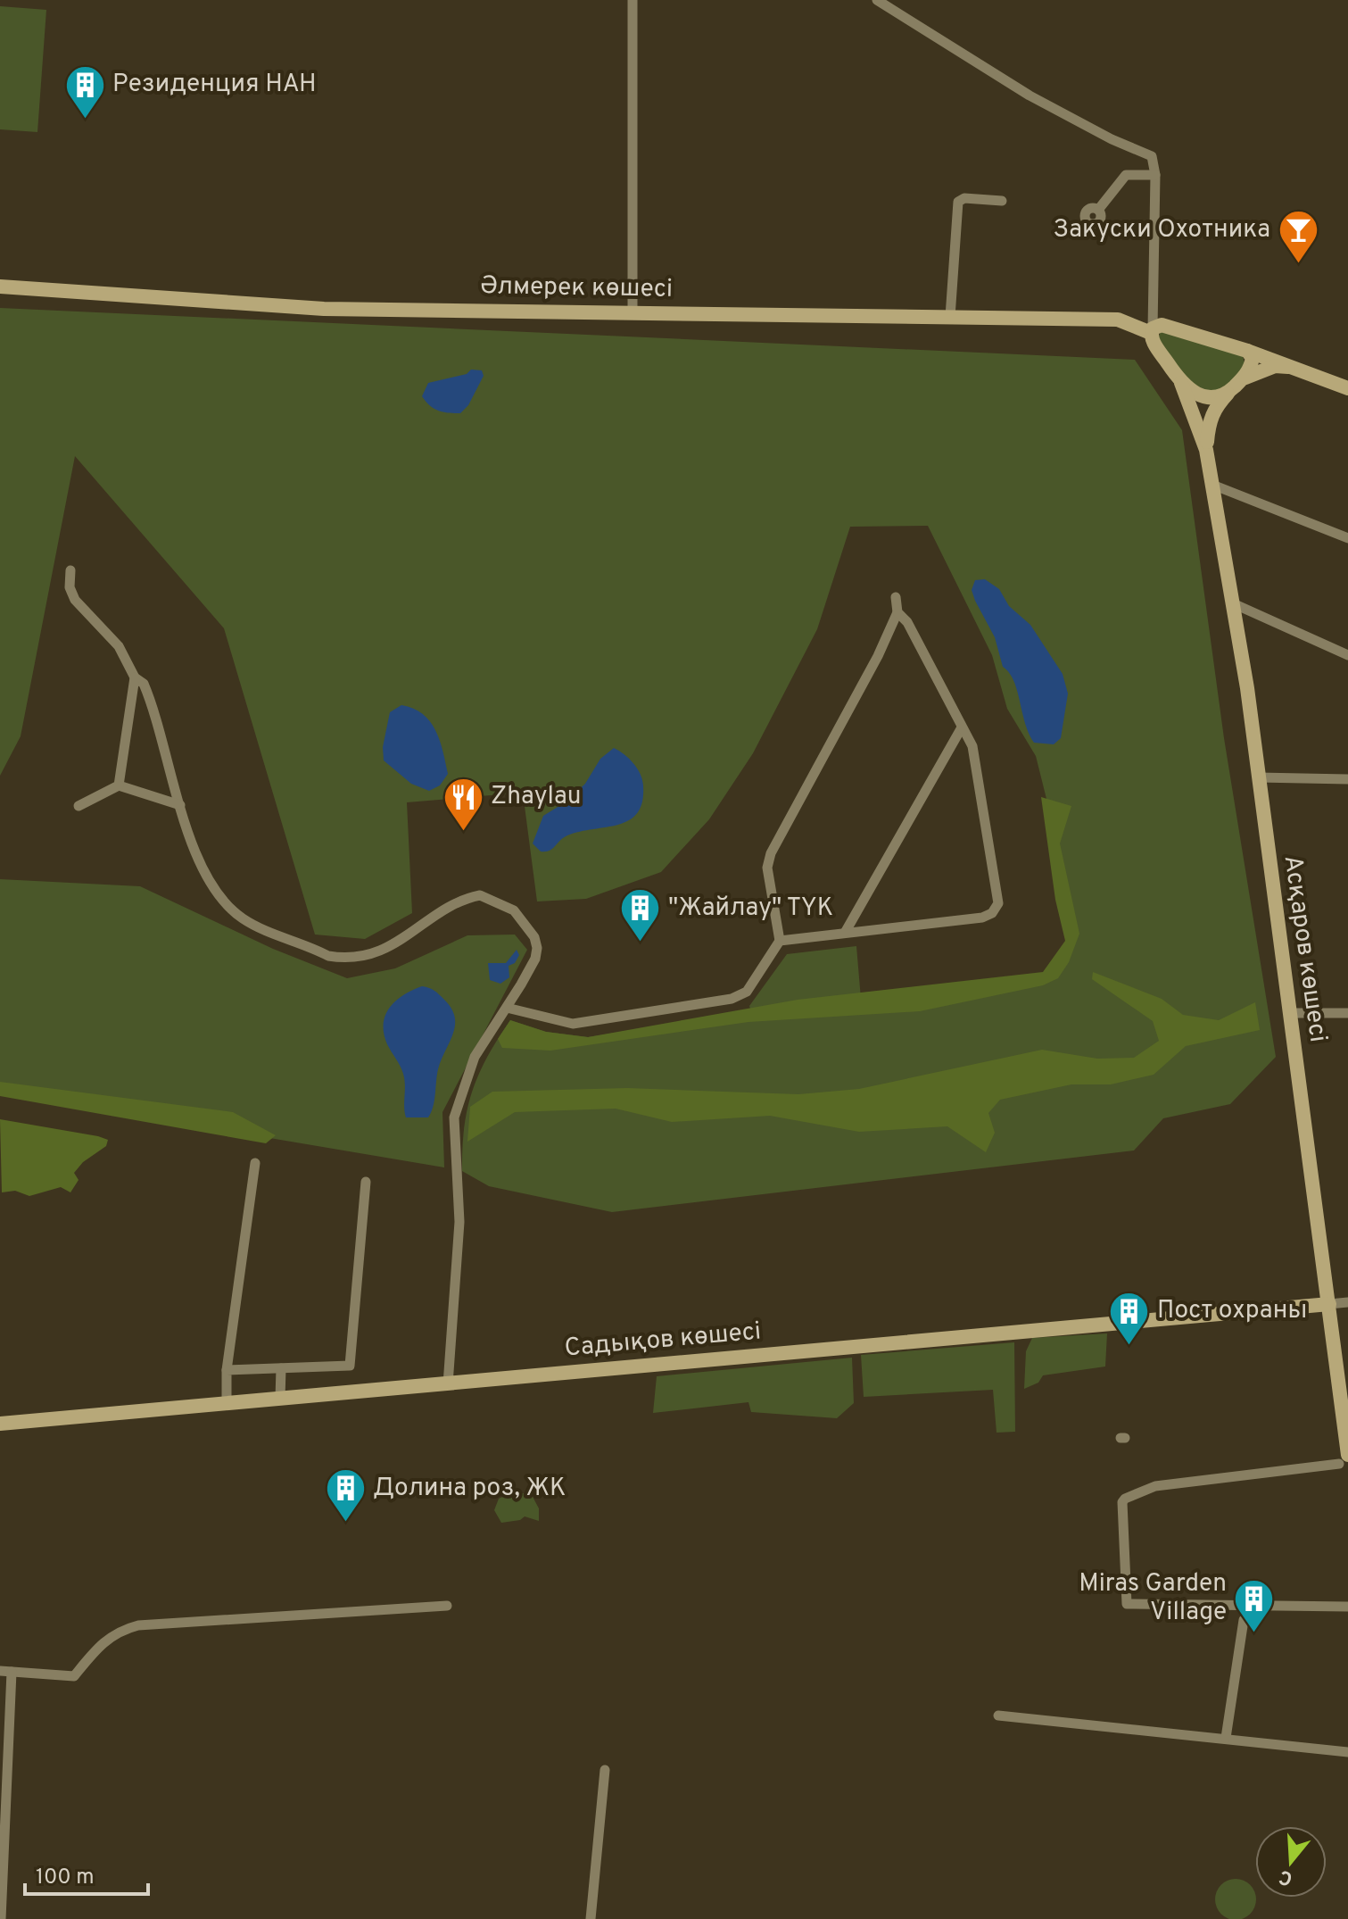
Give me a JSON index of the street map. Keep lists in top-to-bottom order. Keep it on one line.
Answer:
{"streets":{"street":["Әлмерек көшесі","Асқаров көшесі","Садықов көшесі"]},"crossings":[["Асқаров көшесі","Садықов көшесі"]],"places":{"building":["Резиденция НАН","\"Жайлау\" ТҮК","Пост охраны","Долина роз, ЖК","Miras Garden Village"],"bar":["Закуски Охотника"],"restaurant":["Zhaylau"]},"scale_bar":"100 m","north":"bottom"}
